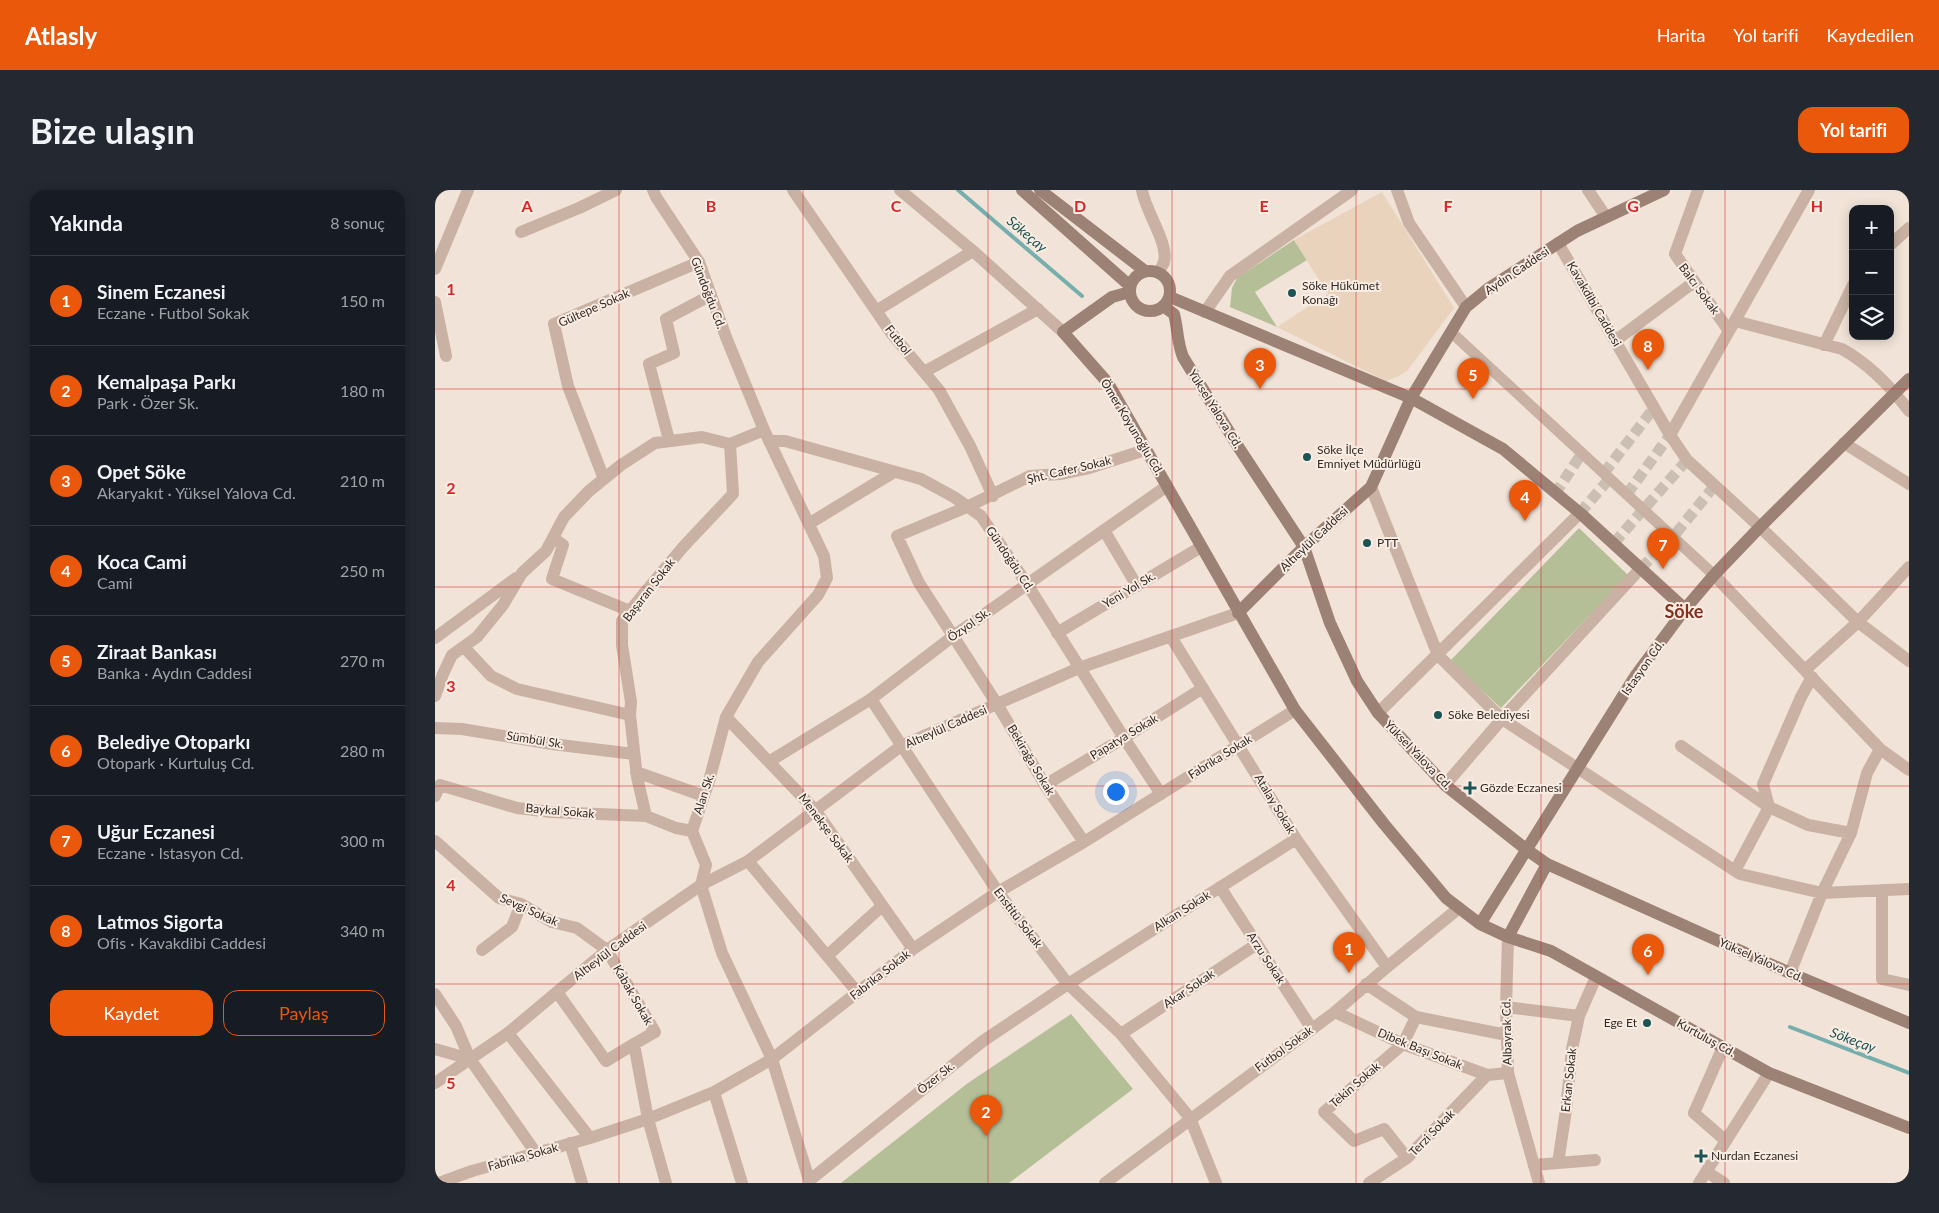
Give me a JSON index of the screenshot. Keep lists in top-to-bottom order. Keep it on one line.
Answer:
{"streets":{"main road":["Aydın Caddesi","Yüksel Yalova Cd.","Ömer Koyunoğlu Cd.","Altıeylül Caddesi","Istasyon Cd.","Kurtuluş Cd."],"street":["Balcı Sokak","Gündoğdu Cd.","Kavakdibi Caddesi","Gültepe Sokak","Futbol","Şht. Cafer Sokak","Başaran Sokak","Yeni Yol Sk.","Özyol Sk.","Papatya Sokak","Sümbül Sk.","Fabrika Sokak","Bekirağa Sokak","Alan Sk.","Atalay Sokak","Baykal Sokak","Menekşe Sokak","Sevgi Sokak","Alkan Sokak","Enstitü Sokak","Arzu Sokak","Akar Sokak","Kabak Sokak","Albayrak Cd.","Futbol Sokak","Dibek Başı Sokak","Özer Sk.","Erkan Sokak","Tekin Sokak","Terzi Sokak"]},"crossings":[["Aydın Caddesi","Kavakdibi Caddesi"],["Aydın Caddesi","Altıeylül Caddesi"],["Gündoğdu Cd.","Gültepe Sokak"],["Gündoğdu Cd.","Şht. Cafer Sokak"],["Gündoğdu Cd.","Altıeylül Caddesi"],["Gündoğdu Cd.","Yeni Yol Sk."],["Gündoğdu Cd.","Özyol Sk."],["Gündoğdu Cd.","Papatya Sokak"],["Gündoğdu Cd.","Fabrika Sokak"],["Gündoğdu Cd.","Bekirağa Sokak"],["Gündoğdu Cd.","Alan Sk."],["Kavakdibi Caddesi","Istasyon Cd."],["Futbol","Şht. Cafer Sokak"],["Yüksel Yalova Cd.","Altıeylül Caddesi"],["Yüksel Yalova Cd.","Istasyon Cd."],["Ömer Koyunoğlu Cd.","Şht. Cafer Sokak"],["Ömer Koyunoğlu Cd.","Altıeylül Caddesi"],["Ömer Koyunoğlu Cd.","Yeni Yol Sk."],["Ömer Koyunoğlu Cd.","Özyol Sk."],["Ömer Koyunoğlu Cd.","Fabrika Sokak"],["Ömer Koyunoğlu Cd.","Kurtuluş Cd."],["Şht. Cafer Sokak","Bekirağa Sokak"],["Altıeylül Caddesi","Bekirağa Sokak"],["Altıeylül Caddesi","Alan Sk."],["Altıeylül Caddesi","Atalay Sokak"],["Altıeylül Caddesi","Menekşe Sokak"],["Altıeylül Caddesi","Sevgi Sokak"],["Altıeylül Caddesi","Enstitü Sokak"],["Altıeylül Caddesi","Kabak Sokak"],["Başaran Sokak","Sümbül Sk."],["Başaran Sokak","Baykal Sokak"],["Özyol Sk.","Bekirağa Sokak"],["Özyol Sk.","Menekşe Sokak"],["Özyol Sk.","Enstitü Sokak"],["Istasyon Cd.","Kurtuluş Cd."],["Papatya Sokak","Bekirağa Sokak"],["Papatya Sokak","Atalay Sokak"],["Fabrika Sokak","Bekirağa Sokak"],["Fabrika Sokak","Alan Sk."],["Fabrika Sokak","Atalay Sokak"],["Fabrika Sokak","Menekşe Sokak"],["Fabrika Sokak","Enstitü Sokak"],["Fabrika Sokak","Kurtuluş Cd."],["Alan Sk.","Baykal Sokak"],["Alan Sk.","Menekşe Sokak"],["Alan Sk.","Özer Sk."],["Atalay Sokak","Alkan Sokak"],["Atalay Sokak","Futbol Sokak"],["Sevgi Sokak","Kabak Sokak"],["Alkan Sokak","Enstitü Sokak"],["Alkan Sokak","Arzu Sokak"],["Alkan Sokak","Özer Sk."],["Enstitü Sokak","Akar Sokak"],["Enstitü Sokak","Futbol Sokak"],["Enstitü Sokak","Özer Sk."],["Arzu Sokak","Akar Sokak"],["Arzu Sokak","Futbol Sokak"],["Albayrak Cd.","Kurtuluş Cd."],["Albayrak Cd.","Dibek Başı Sokak"],["Kurtuluş Cd.","Futbol Sokak"],["Kurtuluş Cd.","Erkan Sokak"],["Futbol Sokak","Dibek Başı Sokak"],["Dibek Başı Sokak","Tekin Sokak"],["Dibek Başı Sokak","Terzi Sokak"],["Tekin Sokak","Terzi Sokak"]],"districts":["Söke"],"water":["Sökeçay"],"places":{"other":["Söke Hükümet Konağı","Söke İlçe Emniyet Müdürlüğü","PTT","Söke Belediyesi","Ege Et"],"health":["Gözde Eczanesi","Nurdan Eczanesi"]},"page":{"header":"Atlasly","nav":["Harita","Yol tarifi","Kaydedilen"],"buttons":["Yol tarifi",["Kaydet","Paylaş"]],"title":"Bize ulaşın","heading":["Yakında","8 sonuç"],"map_buttons":["+","−"],"list":[{"mark":"1","name":"Sinem Eczanesi","note":"Eczane · Futbol Sokak","value":"150 m"},{"mark":"2","name":"Kemalpaşa Parkı","note":"Park · Özer Sk.","value":"180 m"},{"mark":"3","name":"Opet Söke","note":"Akaryakıt · Yüksel Yalova Cd.","value":"210 m"},{"mark":"4","name":"Koca Cami","note":"Cami","value":"250 m"},{"mark":"5","name":"Ziraat Bankası","note":"Banka · Aydın Caddesi","value":"270 m"},{"mark":"6","name":"Belediye Otoparkı","note":"Otopark · Kurtuluş Cd.","value":"280 m"},{"mark":"7","name":"Uğur Eczanesi","note":"Eczane · Istasyon Cd.","value":"300 m"},{"mark":"8","name":"Latmos Sigorta","note":"Ofis · Kavakdibi Caddesi","value":"340 m"}],"pins":["8","3","5","4","7","1","6","2"]},"grid":{"columns":["A","B","C","D","E","F","G","H"],"rows":["1","2","3","4","5"]}}
